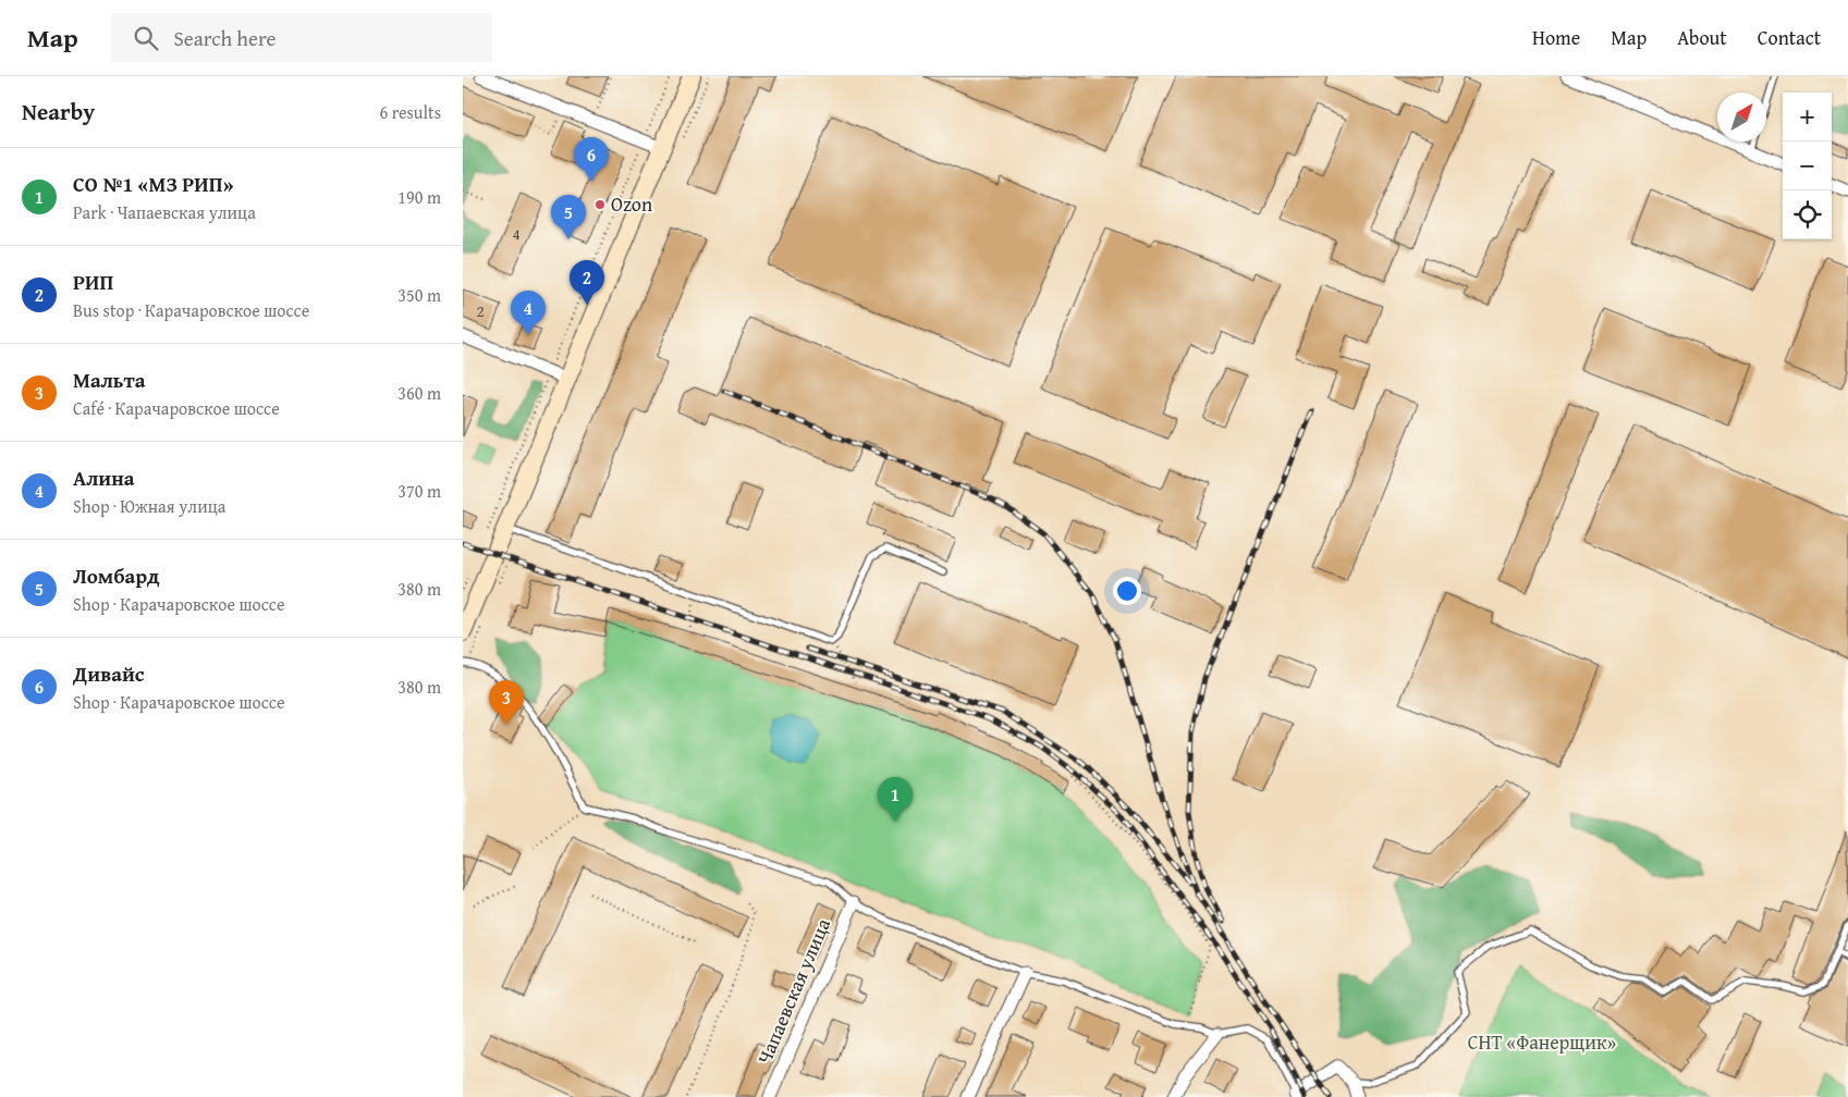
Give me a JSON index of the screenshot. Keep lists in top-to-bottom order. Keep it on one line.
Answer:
{"streets":{"street":["Чапаевская улица"]},"parks":["СНТ «Фанерщик»"],"places":["Ozon"],"house_numbers":["4","2"],"north":"top right","page":{"header":"Map","search":"Search here","nav":["Home","Map","About","Contact"],"heading":["Nearby","6 results"],"map_buttons":["+","−"],"pins":["6","5","2","4","3","1"],"list":[{"mark":"1","name":"СО №1 «МЗ РИП»","note":"Park · Чапаевская улица","value":"190 m"},{"mark":"2","name":"РИП","note":"Bus stop · Карачаровское шоссе","value":"350 m"},{"mark":"3","name":"Мальта","note":"Café · Карачаровское шоссе","value":"360 m"},{"mark":"4","name":"Алина","note":"Shop · Южная улица","value":"370 m"},{"mark":"5","name":"Ломбард","note":"Shop · Карачаровское шоссе","value":"380 m"},{"mark":"6","name":"Дивайс","note":"Shop · Карачаровское шоссе","value":"380 m"}]}}
